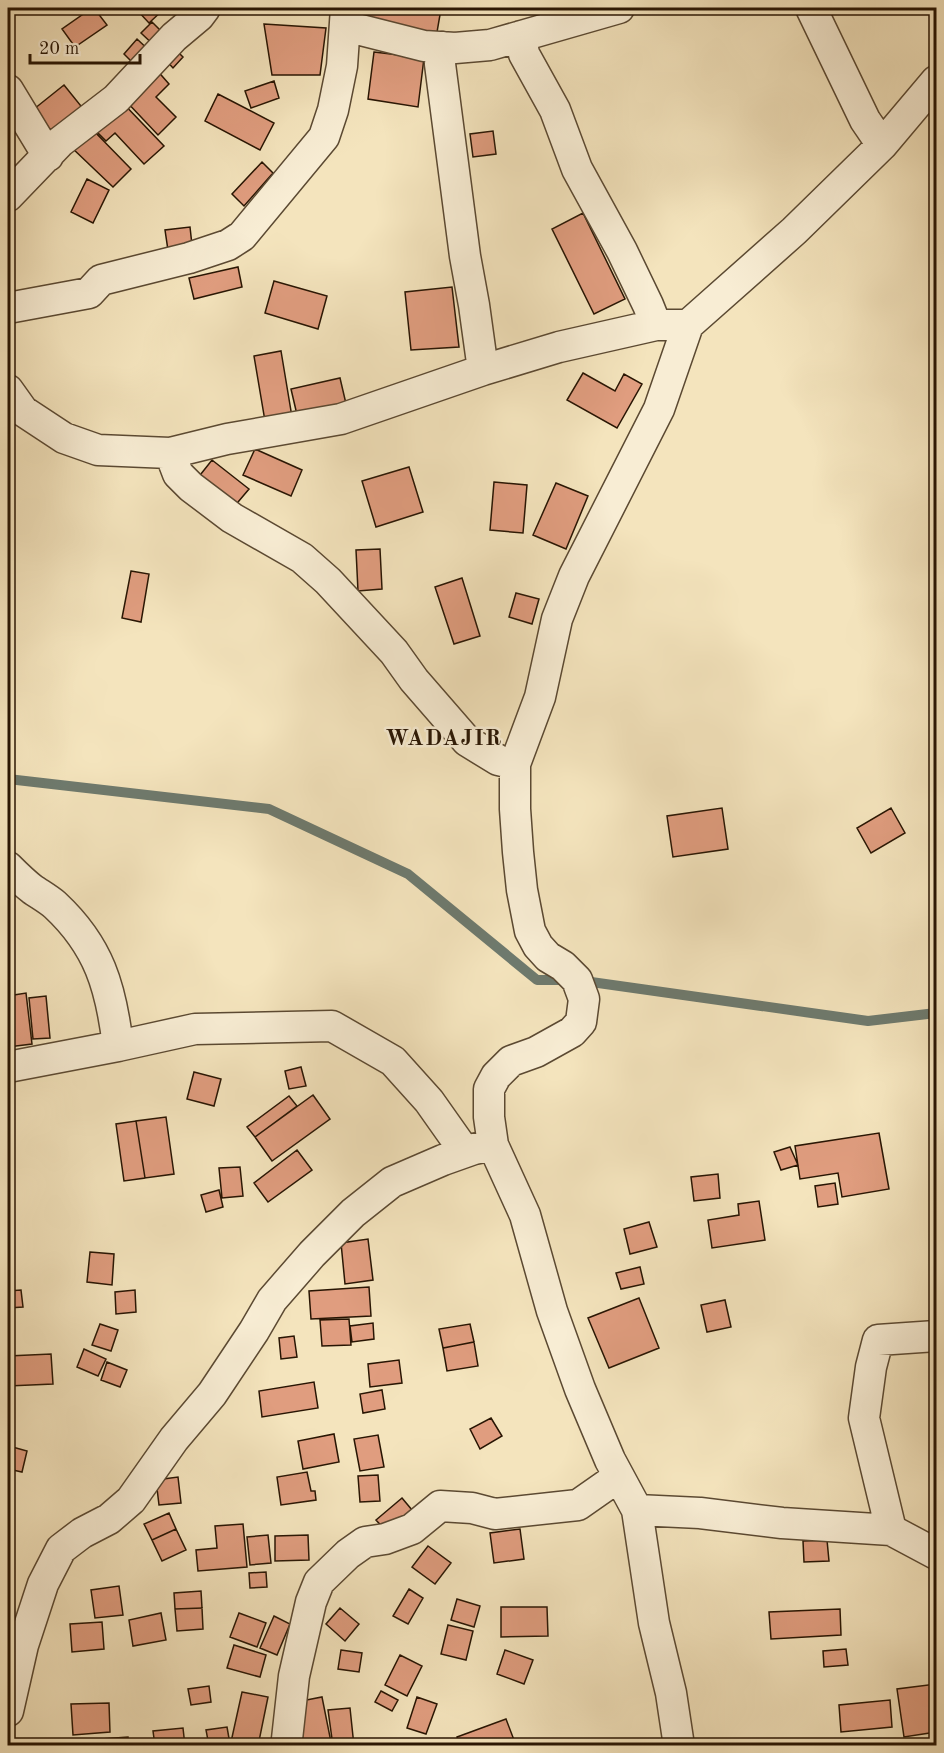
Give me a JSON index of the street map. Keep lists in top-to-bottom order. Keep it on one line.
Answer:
{"districts":["WADAJIR"],"scale_bar":"20 m"}
